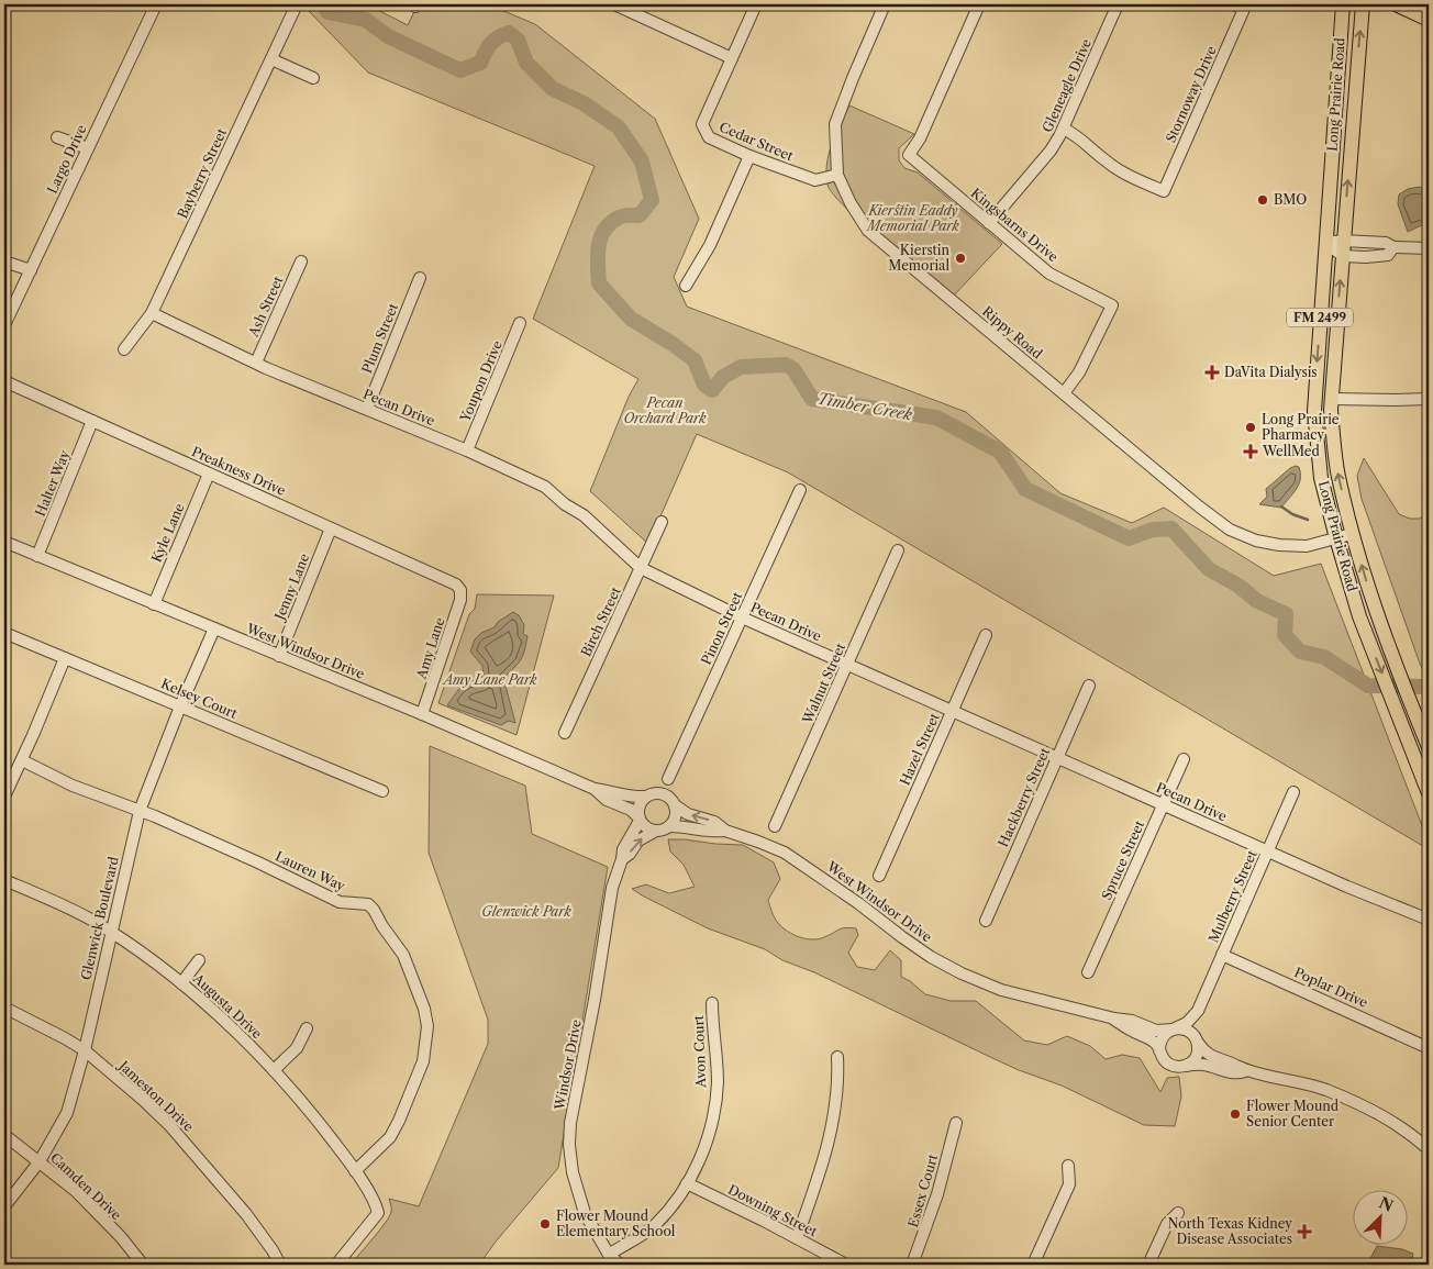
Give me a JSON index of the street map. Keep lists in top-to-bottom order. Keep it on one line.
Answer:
{"streets":{"main road":["Long Prairie Road","FM 2499"],"street":["Gleneagle Drive","Stornoway Drive","Cedar Street","Largo Drive","Bayberry Street","Kingsbarns Drive","Ash Street","Rippy Road","Plum Street","Youpon Drive","Pecan Drive","Preakness Drive","Halter Way","Kyle Lane","Jenny Lane","Birch Street","Pinon Street","Amy Lane","West Windsor Drive","Walnut Street","Kelsey Court","Hazel Street","Hackberry Street","Spruce Street","Lauren Way","Mulberry Street","Glenwick Boulevard","Poplar Drive","Augusta Drive","Avon Court","Windsor Drive","Jameston Drive","Camden Drive","Essex Court","Downing Street"]},"crossings":[["Gleneagle Drive","Stornoway Drive"],["Gleneagle Drive","Kingsbarns Drive"],["Long Prairie Road","Rippy Road"],["Cedar Street","Rippy Road"],["Bayberry Street","Pecan Drive"],["Kingsbarns Drive","Rippy Road"],["Ash Street","Pecan Drive"],["Plum Street","Pecan Drive"],["Youpon Drive","Pecan Drive"],["Pecan Drive","Birch Street"],["Pecan Drive","Pinon Street"],["Pecan Drive","Walnut Street"],["Pecan Drive","Hazel Street"],["Pecan Drive","Hackberry Street"],["Pecan Drive","Spruce Street"],["Pecan Drive","Mulberry Street"],["Preakness Drive","Halter Way"],["Preakness Drive","Kyle Lane"],["Preakness Drive","Jenny Lane"],["Preakness Drive","Amy Lane"],["Halter Way","West Windsor Drive"],["Kyle Lane","West Windsor Drive"],["Jenny Lane","West Windsor Drive"],["Amy Lane","West Windsor Drive"],["West Windsor Drive","Mulberry Street"],["West Windsor Drive","Glenwick Boulevard"],["West Windsor Drive","Windsor Drive"],["Kelsey Court","Glenwick Boulevard"],["Lauren Way","Glenwick Boulevard"],["Lauren Way","Augusta Drive"],["Mulberry Street","Poplar Drive"],["Glenwick Boulevard","Augusta Drive"],["Glenwick Boulevard","Jameston Drive"],["Glenwick Boulevard","Camden Drive"],["Avon Court","Windsor Drive"],["Avon Court","Downing Street"]],"water":["Timber Creek"],"parks":["Kierstin Eaddy Memorial Park","Pecan Orchard Park","Amy Lane Park","Glenwick Park"],"places":{"other":["BMO","Kierstin Memorial","Long Prairie Pharmacy","Flower Mound Senior Center","Flower Mound Elementary School"],"health":["DaVita Dialysis","WellMed","North Texas Kidney Disease Associates"]},"north":"top right"}
